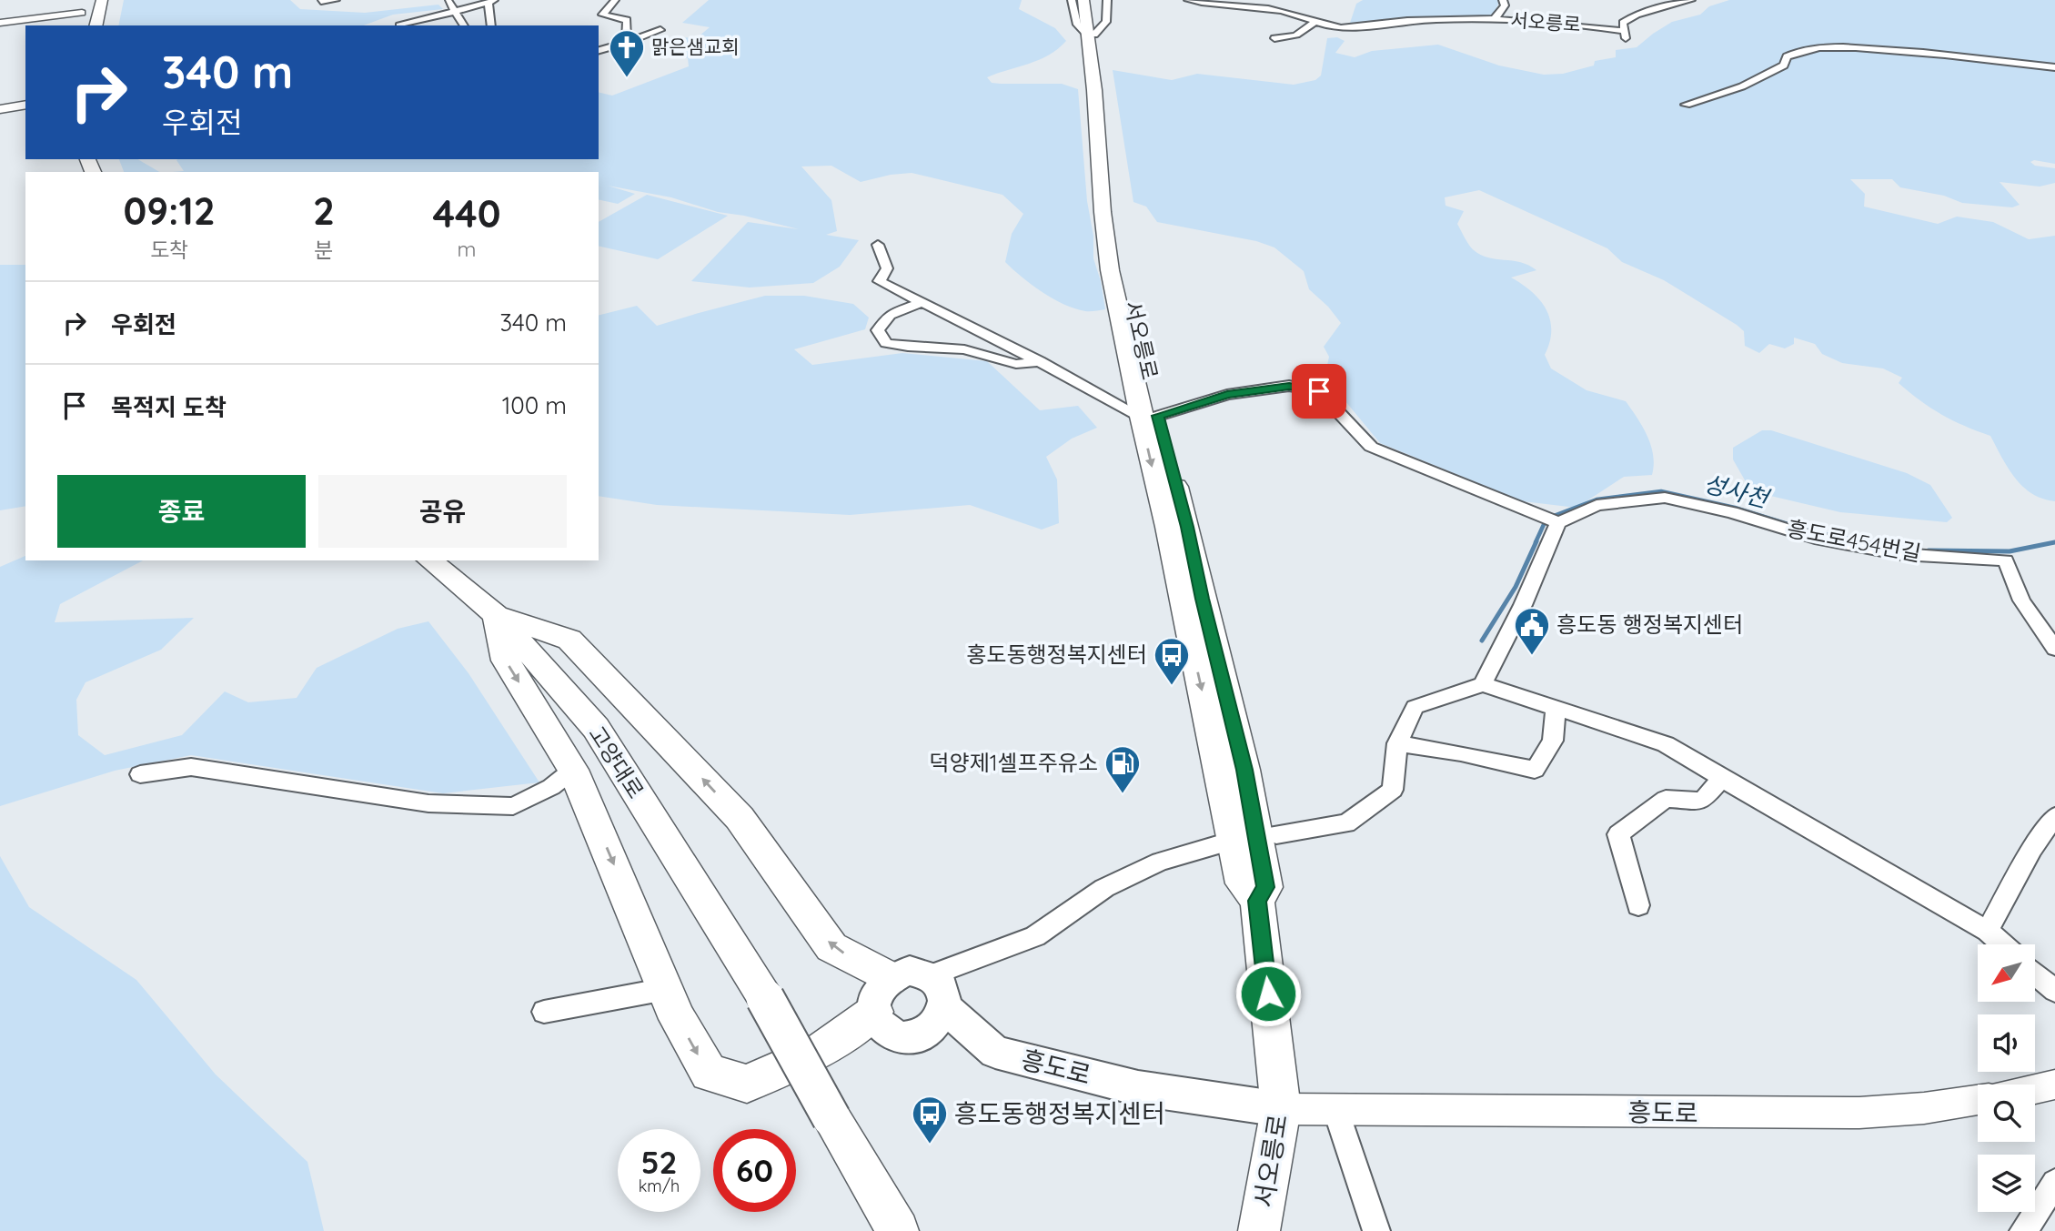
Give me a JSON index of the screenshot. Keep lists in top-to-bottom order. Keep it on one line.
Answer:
{"streets":{"main road":["서오릉로","고양대로","흥도로"],"street":["흥도로454번길"]},"crossings":[["서오릉로","흥도로"]],"water":["성사천"],"places":{"church":["맑은샘교회"],"public building":["흥도동 행정복지센터"],"bus stop":["홍도동행정복지센터","흥도동행정복지센터"],"fuel station":["덕양제1셀프주유소"]},"north":"bottom left","page":{"turn":["340 m","우회전"],"eta":["09:12","도착","2","분","440","m"],"list":[{"name":"우회전","value":"340 m"},{"name":"목적지 도착","value":"100 m"}],"buttons":["종료","공유"],"speed":"52 km/h","limit":"60"}}
